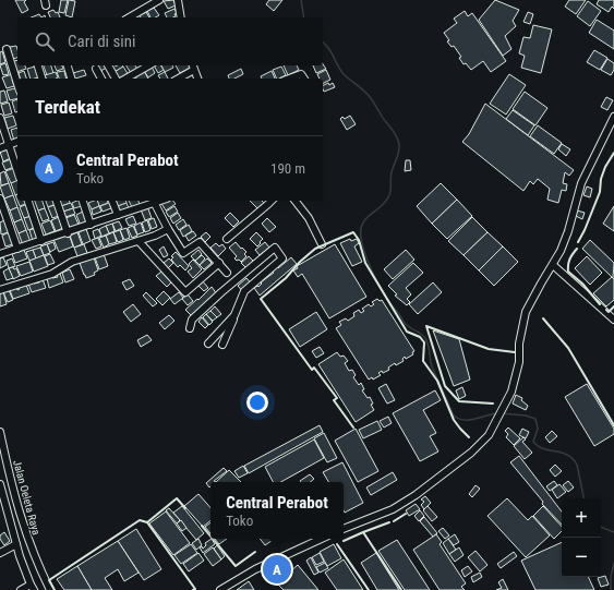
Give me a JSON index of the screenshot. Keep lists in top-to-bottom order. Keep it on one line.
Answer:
{"streets":{"street":["Jalan Oeleta Raya"]},"page":{"search":"Cari di sini","heading":"Terdekat","list":[{"mark":"A","name":"Central Perabot","note":"Toko","value":"190 m"}],"popup":["Central Perabot","Toko"],"map_buttons":["+","−"],"pins":"A"}}
